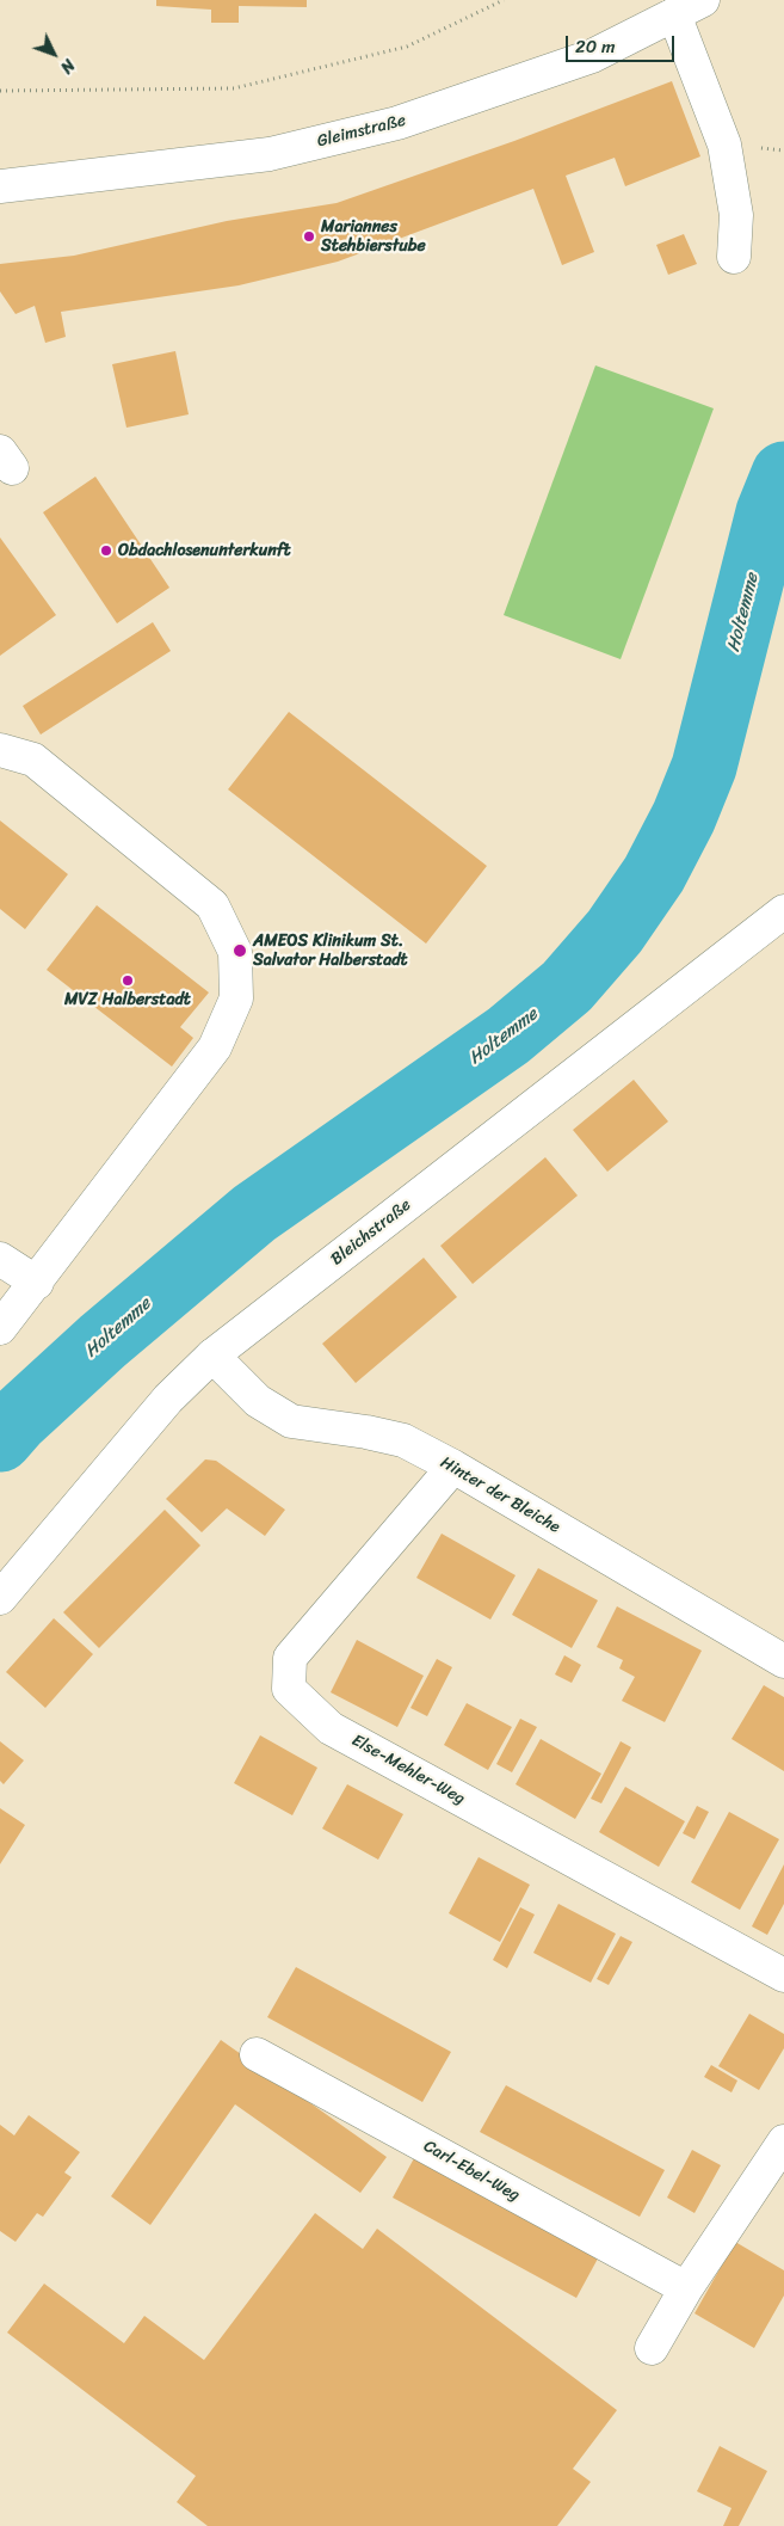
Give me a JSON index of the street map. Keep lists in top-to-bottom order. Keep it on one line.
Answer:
{"streets":{"street":["Gleimstraße","Bleichstraße","Hinter der Bleiche","Else-Mehler-Weg","Carl-Ebel-Weg"]},"crossings":[["Bleichstraße","Hinter der Bleiche"],["Hinter der Bleiche","Else-Mehler-Weg"]],"water":["Holtemme"],"places":["Mariannes Stehbierstube","Obdachlosenunterkunft","AMEOS Klinikum St. Salvator Halberstadt","MVZ Halberstadt"],"scale_bar":"20 m","north":"bottom right"}
